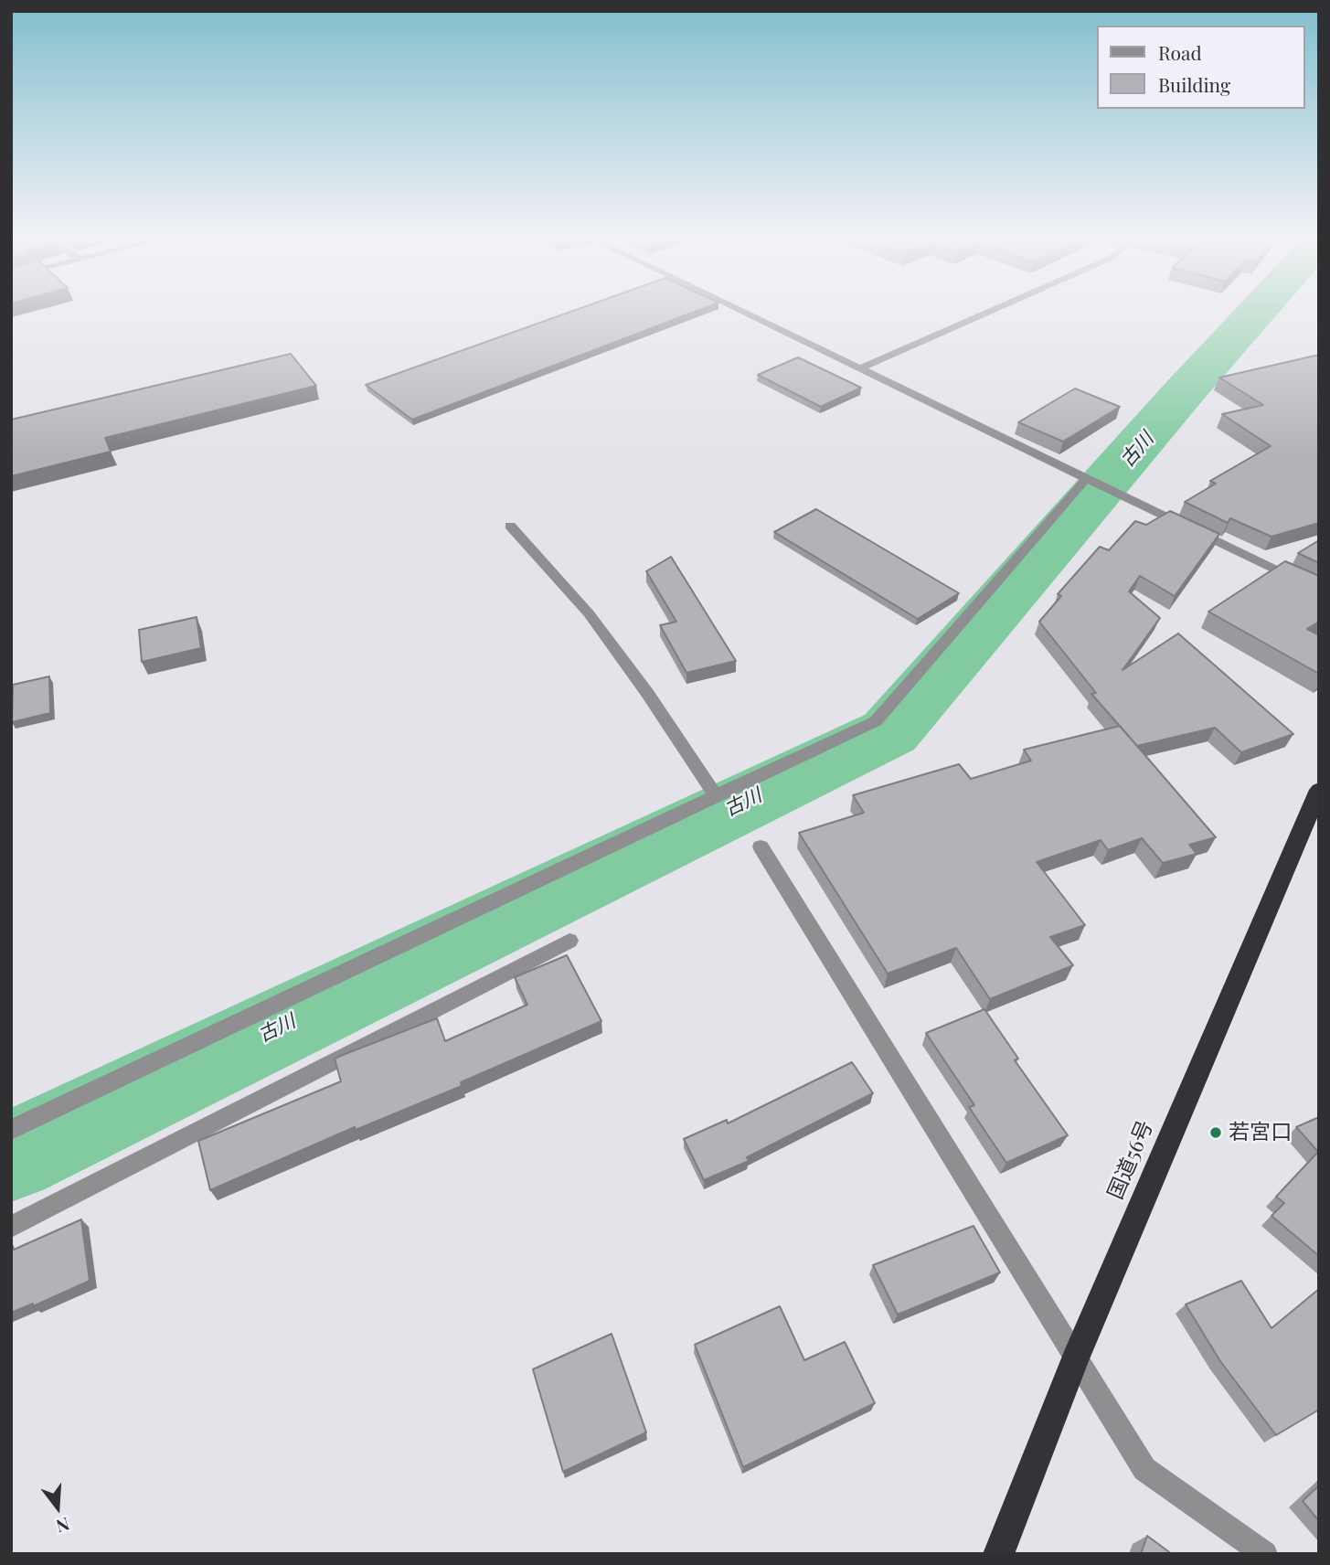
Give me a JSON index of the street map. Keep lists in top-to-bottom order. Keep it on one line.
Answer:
{"streets":{"highway":["国道56号"]},"water":["古川"],"places":["若宮口"],"legend":["Road","Building"],"north":"bottom"}
